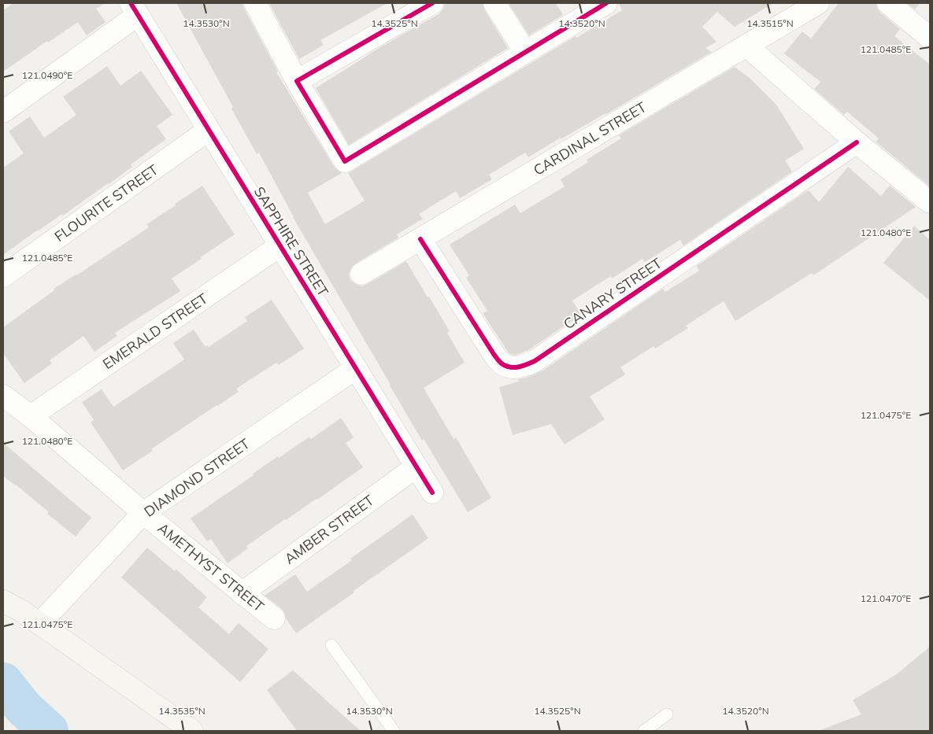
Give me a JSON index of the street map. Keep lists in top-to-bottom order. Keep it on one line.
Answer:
{"streets":{"street":["CARDINAL STREET","FLOURITE STREET","SAPPHIRE STREET","CANARY STREET","EMERALD STREET","DIAMOND STREET","AMBER STREET","AMETHYST STREET"]},"crossings":[["CARDINAL STREET","CANARY STREET"],["FLOURITE STREET","SAPPHIRE STREET"],["SAPPHIRE STREET","EMERALD STREET"],["SAPPHIRE STREET","DIAMOND STREET"],["SAPPHIRE STREET","AMBER STREET"],["EMERALD STREET","AMETHYST STREET"],["DIAMOND STREET","AMETHYST STREET"],["AMBER STREET","AMETHYST STREET"]],"coordinates":["14.3530°N","14.3525°N","14.3520°N","14.3515°N","121.0485°E","121.0490°E","121.0480°E","121.0475°E","121.0470°E","14.3535°N"]}
